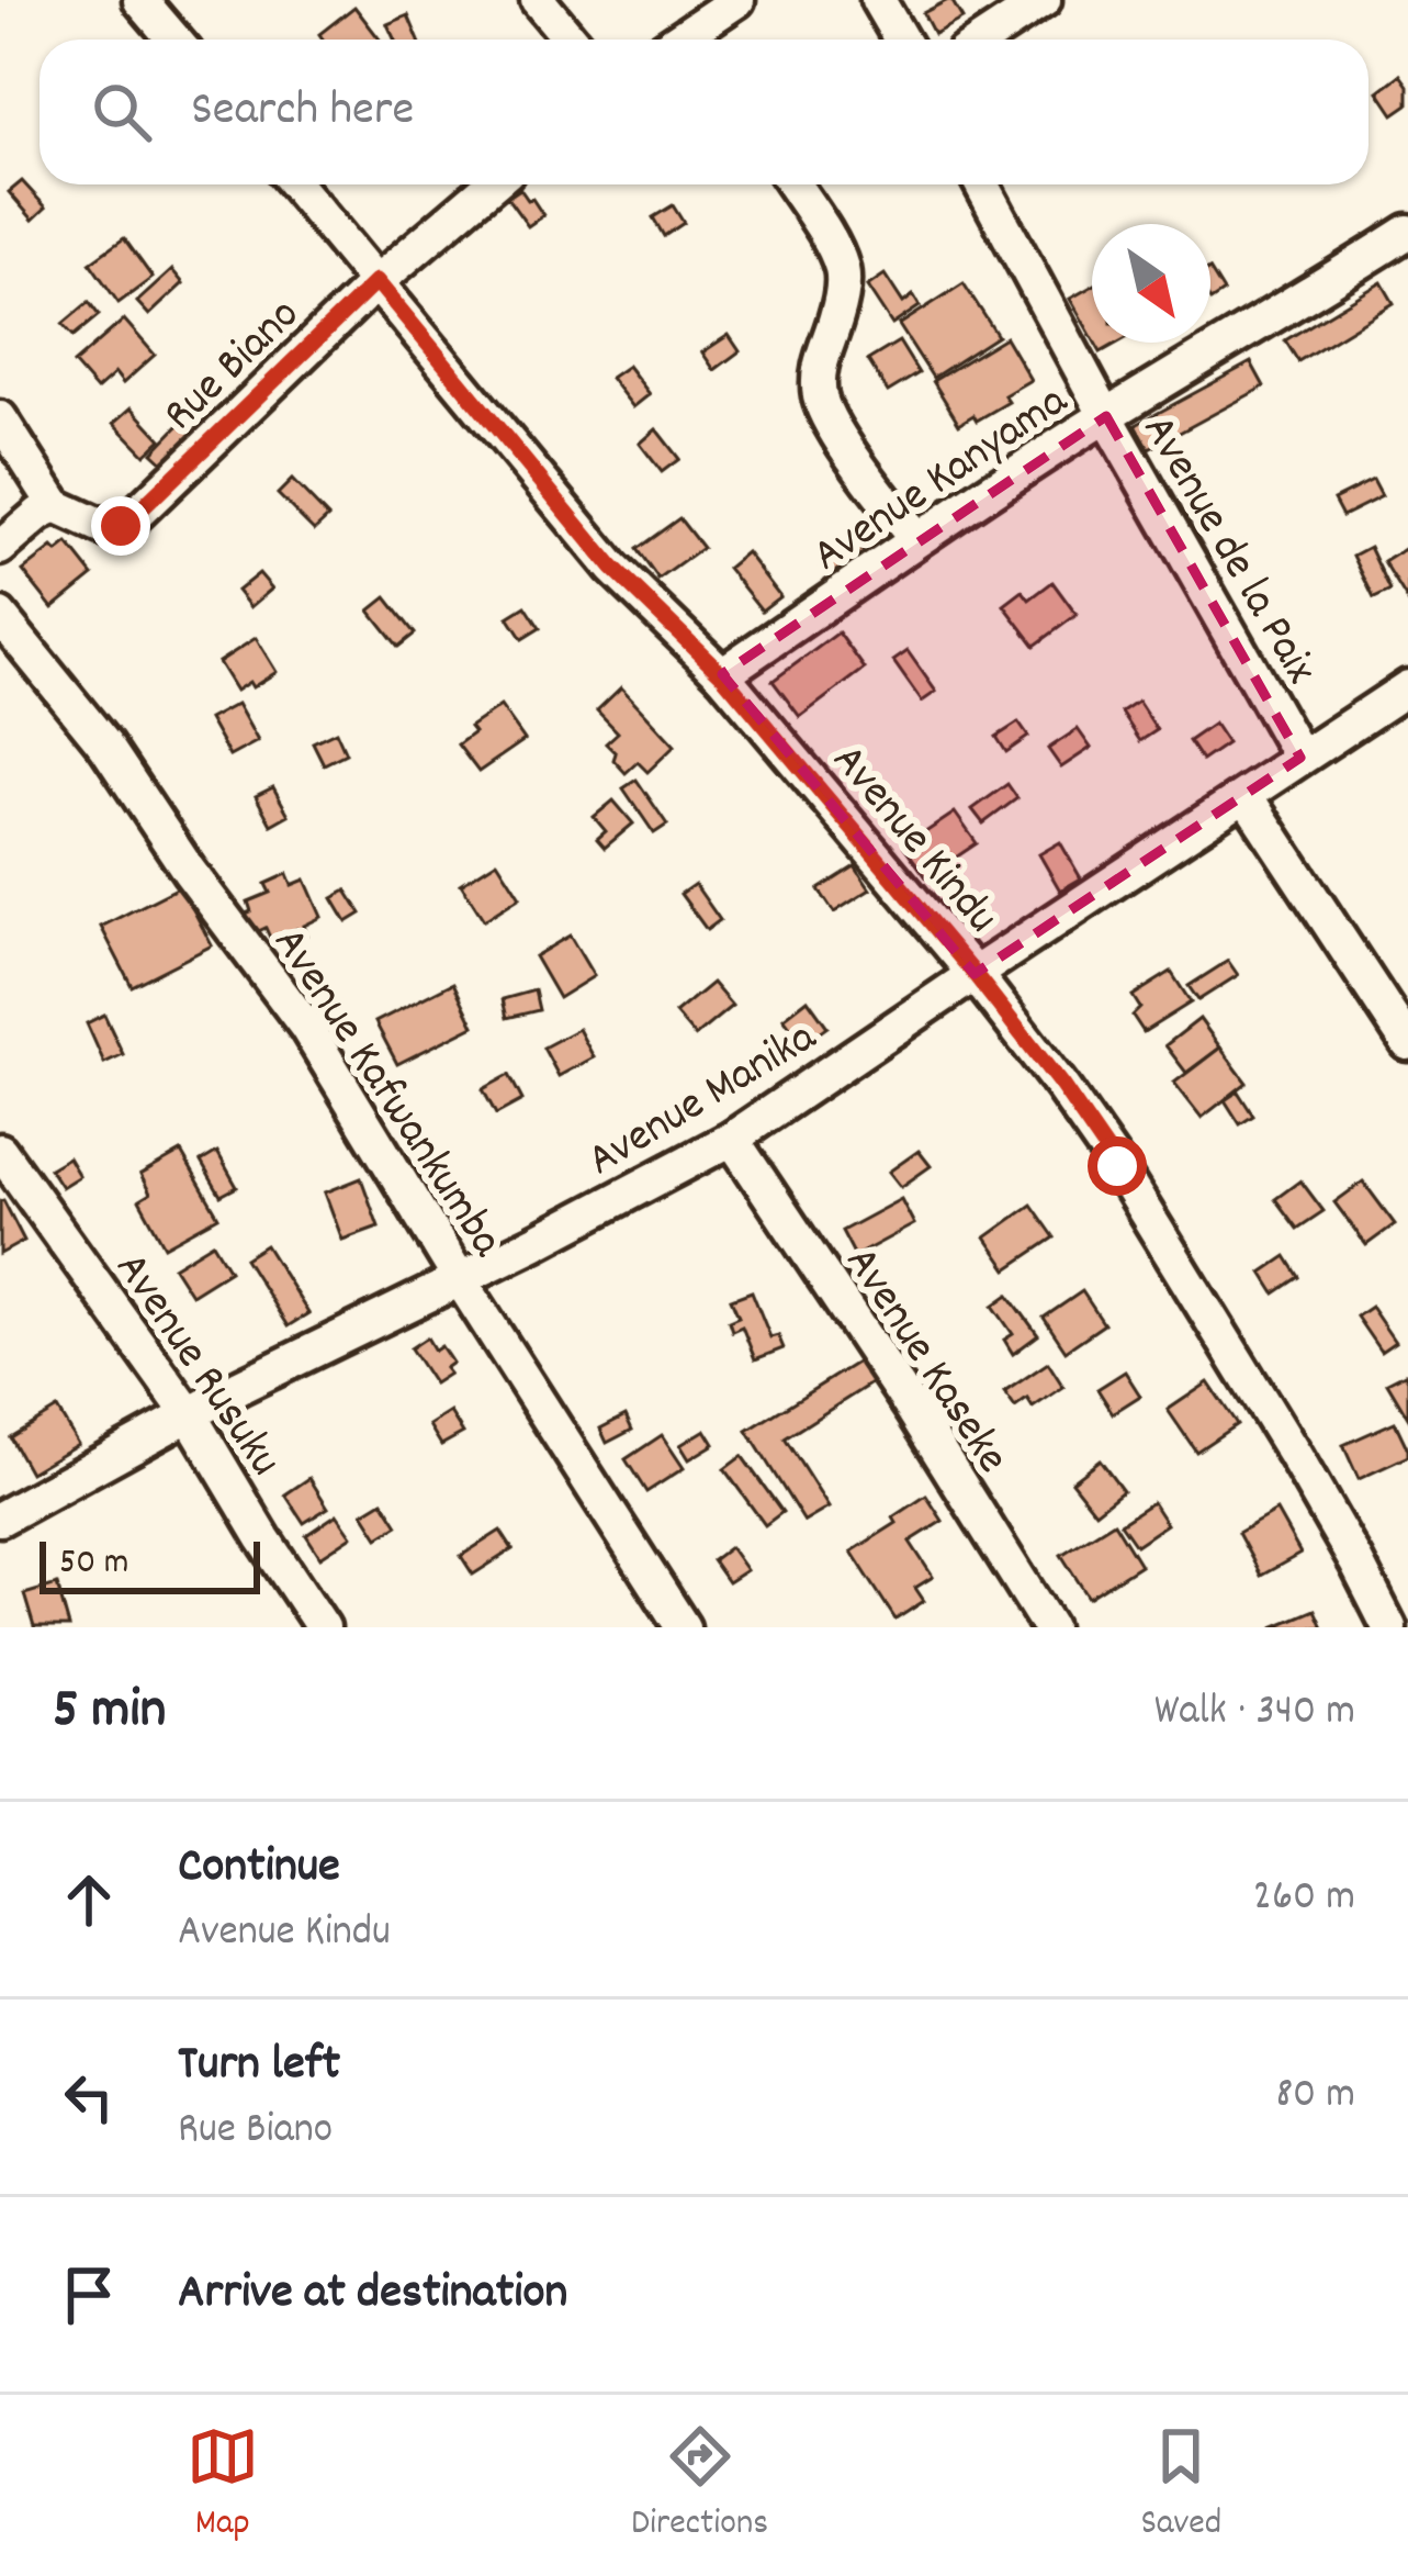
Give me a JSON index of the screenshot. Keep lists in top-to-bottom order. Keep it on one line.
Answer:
{"streets":{"street":["Rue Biano","Avenue Kanyama","Avenue de la Paix","Avenue Kindu","Avenue Kafwankumba","Avenue Manika","Avenue Kaseke","Avenue Rusuku"]},"crossings":[["Rue Biano","Avenue Kindu"],["Avenue Kanyama","Avenue de la Paix"],["Avenue Kanyama","Avenue Kindu"],["Avenue de la Paix","Avenue Manika"],["Avenue Kindu","Avenue Manika"],["Avenue Kafwankumba","Avenue Manika"],["Avenue Manika","Avenue Kaseke"],["Avenue Manika","Avenue Rusuku"]],"scale_bar":"50 m","north":"bottom right","page":{"search":"Search here","scale":"50 m","heading":["5 min","Walk · 340 m"],"list":[["Continue","Avenue Kindu","260 m"],["Turn left","Rue Biano","80 m"],"Arrive at destination"],"nav":["Map","Directions","Saved"]}}
